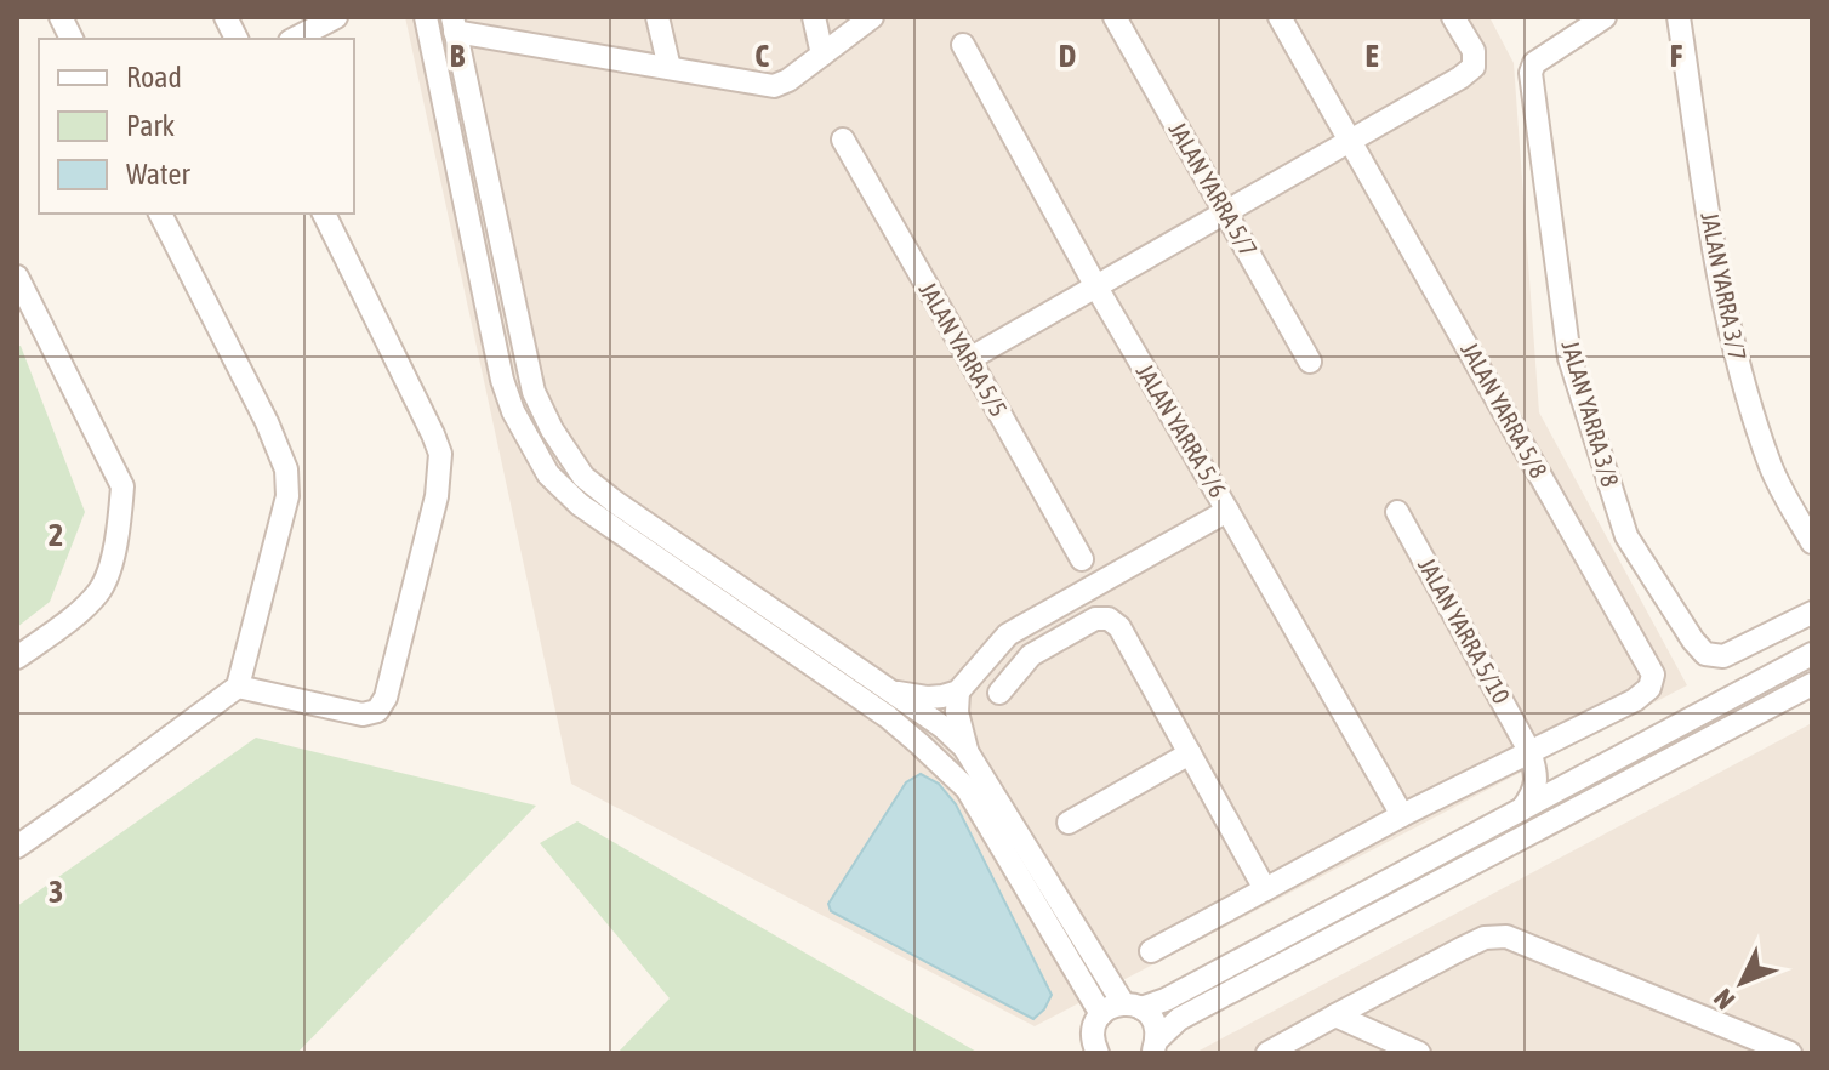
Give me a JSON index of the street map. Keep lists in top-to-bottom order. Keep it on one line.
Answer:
{"streets":{"street":["JALAN YARRA 5/7","JALAN YARRA 3/7","JALAN YARRA 5/5","JALAN YARRA 5/8","JALAN YARRA 3/8","JALAN YARRA 5/6","JALAN YARRA 5/10"]},"crossings":[["JALAN YARRA 5/8","JALAN YARRA 5/10"]],"legend":["Road","Park","Water"],"north":"bottom left","grid":{"columns":["B","C","D","E","F"],"rows":["2","3"]}}
